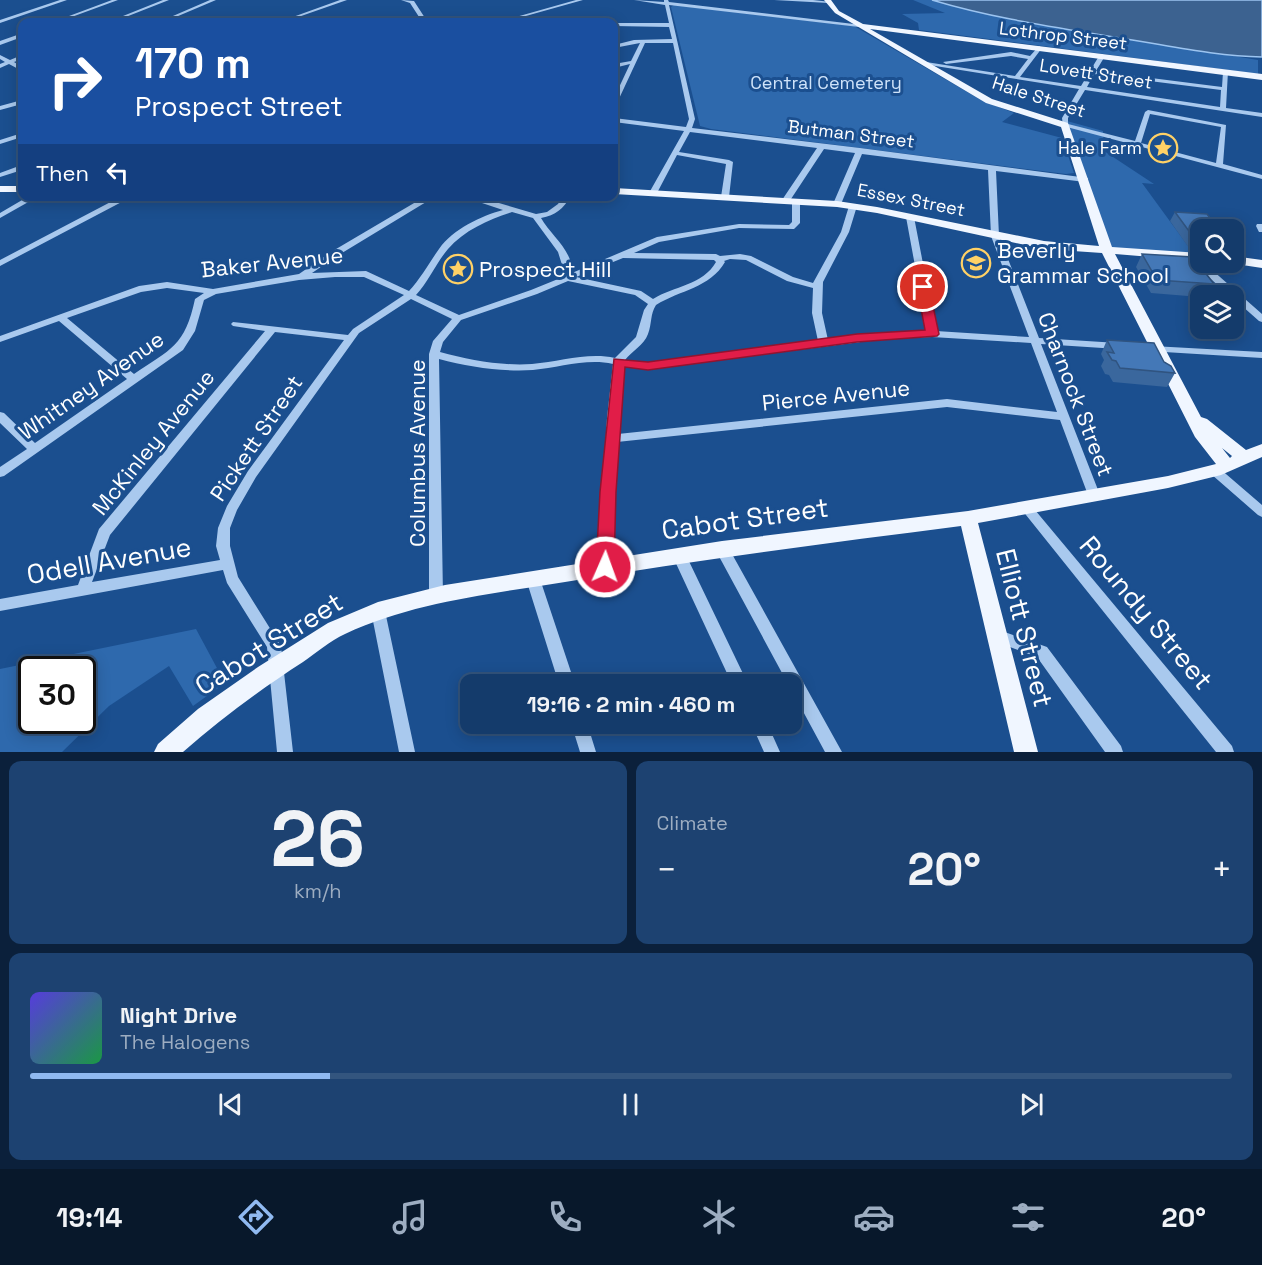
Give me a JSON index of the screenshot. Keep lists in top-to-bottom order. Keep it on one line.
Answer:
{"streets":{"main road":["Lothrop Street","Hale Street","Essex Street","Cabot Street","Elliott Street"],"street":["Lovett Street","Butman Street","Baker Avenue","Whitney Avenue","Charnock Street","Pierce Avenue","Pickett Street","McKinley Avenue","Columbus Avenue","Odell Avenue","Roundy Street"]},"crossings":[["Lothrop Street","Hale Street"],["Lovett Street","Hale Street"],["Butman Street","Charnock Street"],["Essex Street","Charnock Street"],["Baker Avenue","Whitney Avenue"],["Baker Avenue","Pickett Street"],["Baker Avenue","Columbus Avenue"],["Charnock Street","Pierce Avenue"],["Charnock Street","Cabot Street"],["Pickett Street","Cabot Street"],["Pickett Street","Odell Avenue"],["McKinley Avenue","Odell Avenue"],["Columbus Avenue","Cabot Street"],["Cabot Street","Roundy Street"],["Cabot Street","Elliott Street"]],"parks":["Central Cemetery"],"places":{"place":["Hale Farm","Prospect Hill"],"school or university":["Beverly Grammar School"]},"page":{"turn":["170 m","Prospect Street"],"then":"Then","limit":"30","trip":"19:16 · 2 min · 460 m","tile":[["26","km/h"],"Climate"],"heat":["−","20°","+"],"song":["Night Drive","The Halogens"],"tabs":["19:14","20°"]}}
